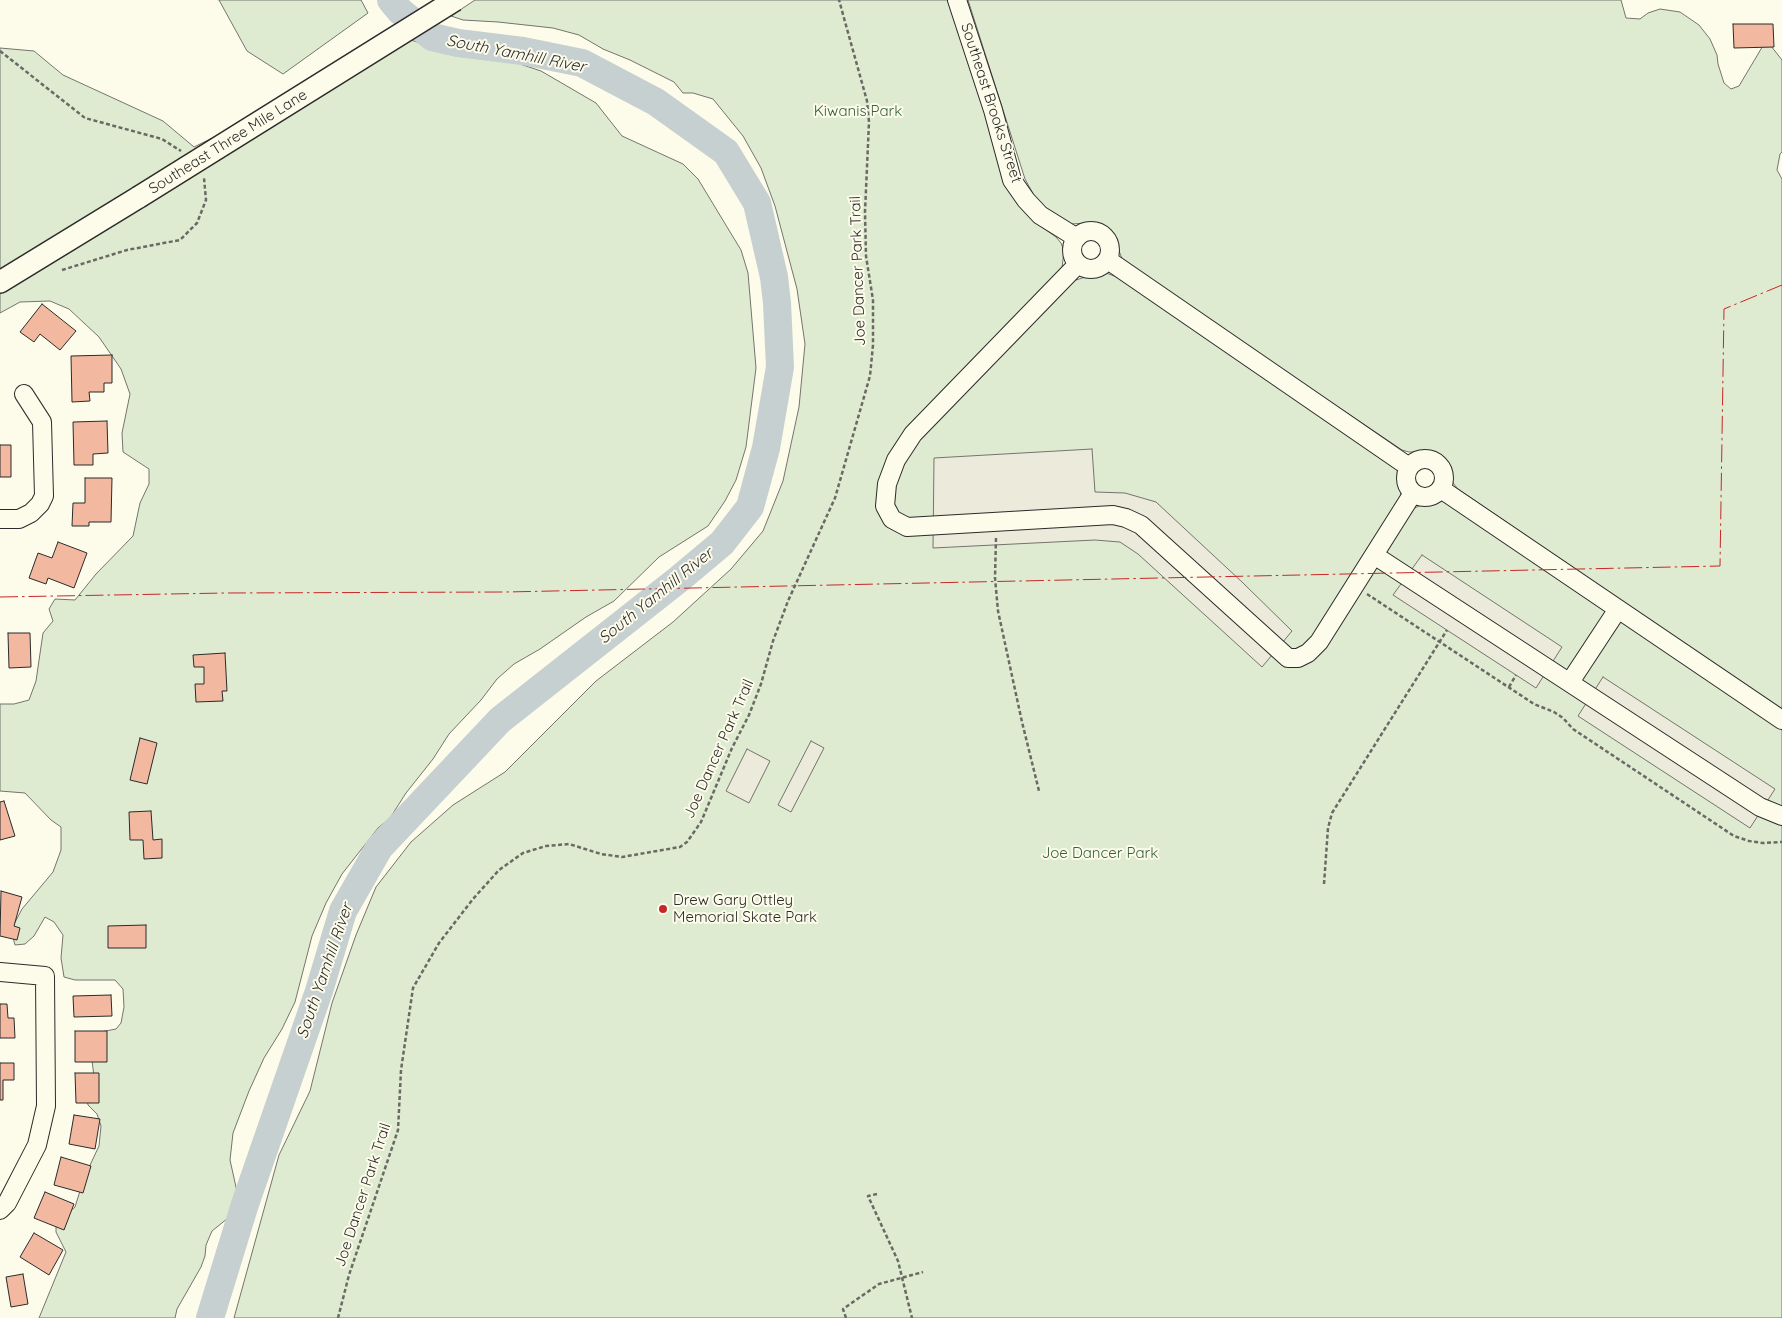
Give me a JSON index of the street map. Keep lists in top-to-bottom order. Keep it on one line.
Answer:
{"streets":{"main road":["Southeast Three Mile Lane"],"street":["Southeast Brooks Street"],"path":["Joe Dancer Park Trail"]},"water":["South Yamhill River"],"parks":["Kiwanis Park","Joe Dancer Park"],"places":["Drew Gary Ottley Memorial Skate Park"]}
